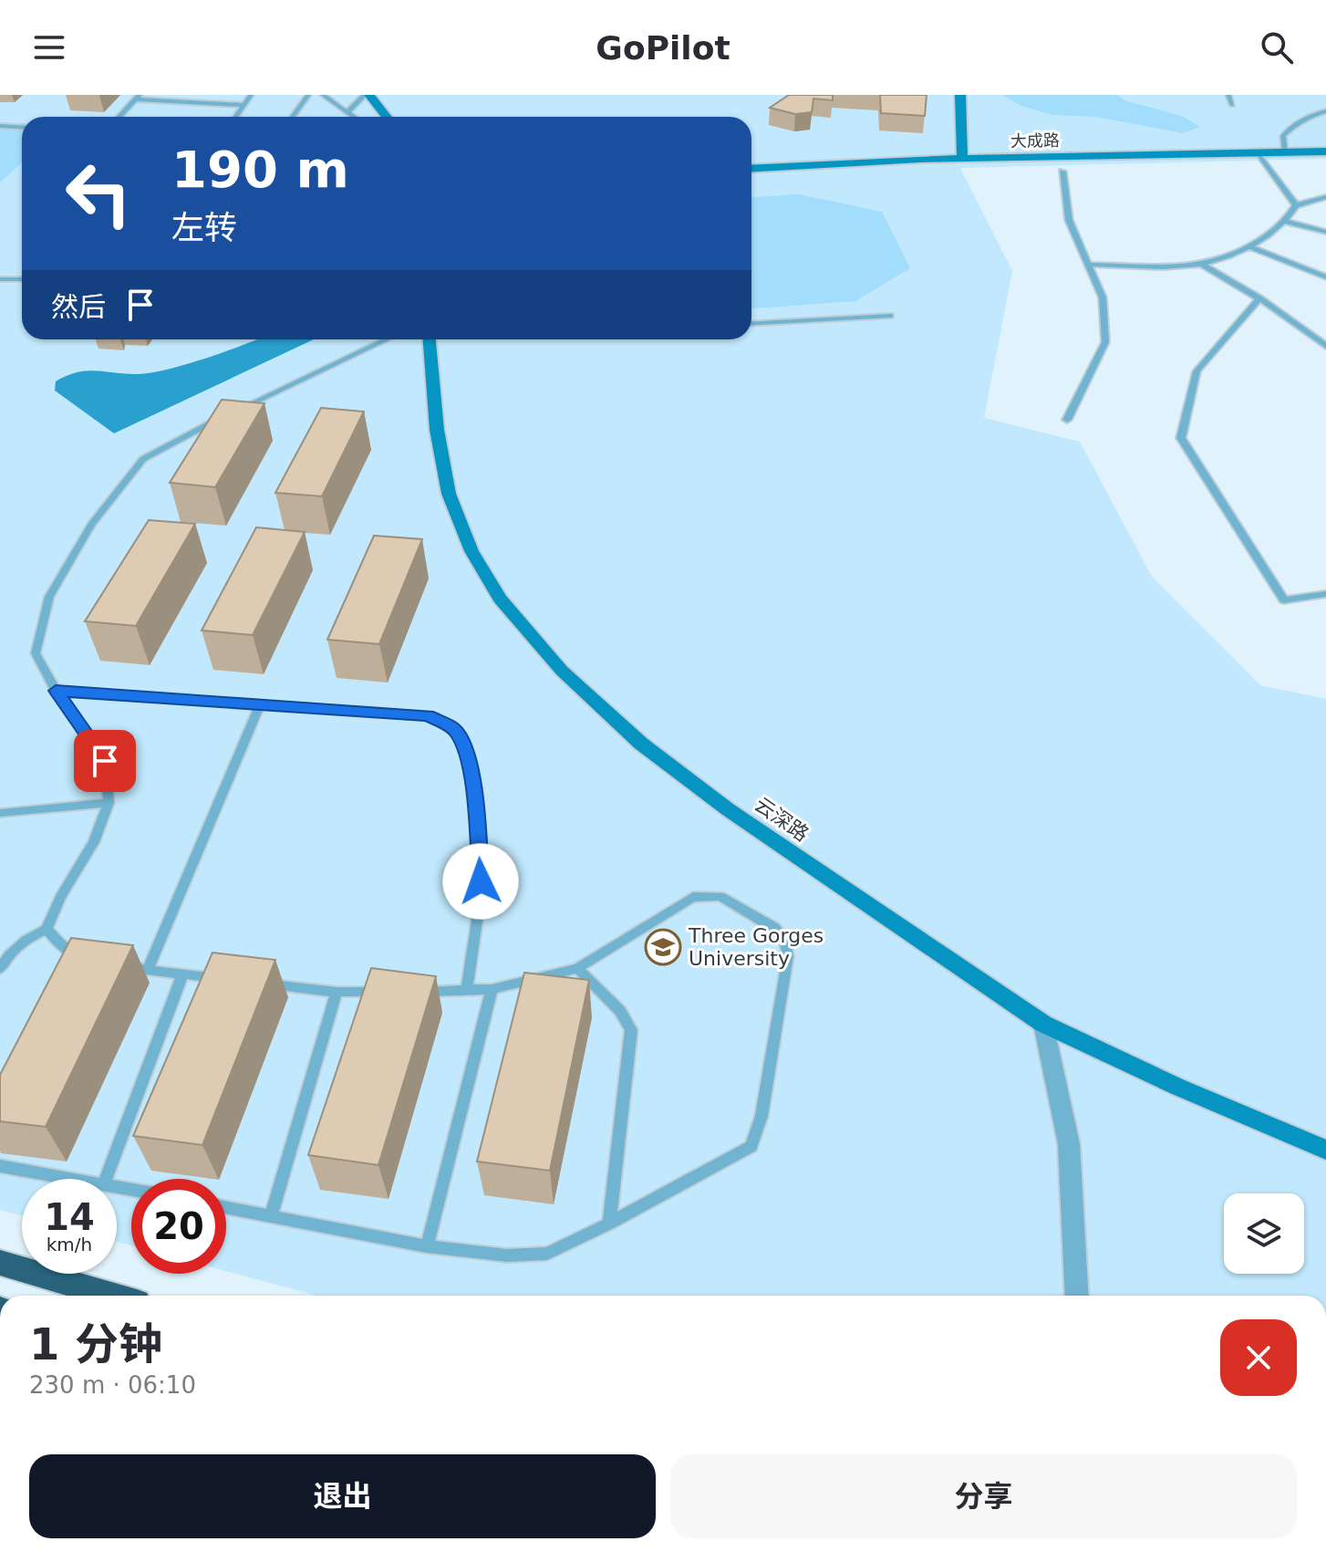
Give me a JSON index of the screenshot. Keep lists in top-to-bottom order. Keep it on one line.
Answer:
{"streets":{"street":["大成路","云深路"]},"places":{"school or university":["Three Gorges University"]},"page":{"header":"GoPilot","turn":["190 m","左转"],"then":"然后","speed":"14 km/h","limit":"20","heading":["1 分钟","230 m · 06:10"],"buttons":["退出","分享"]}}
